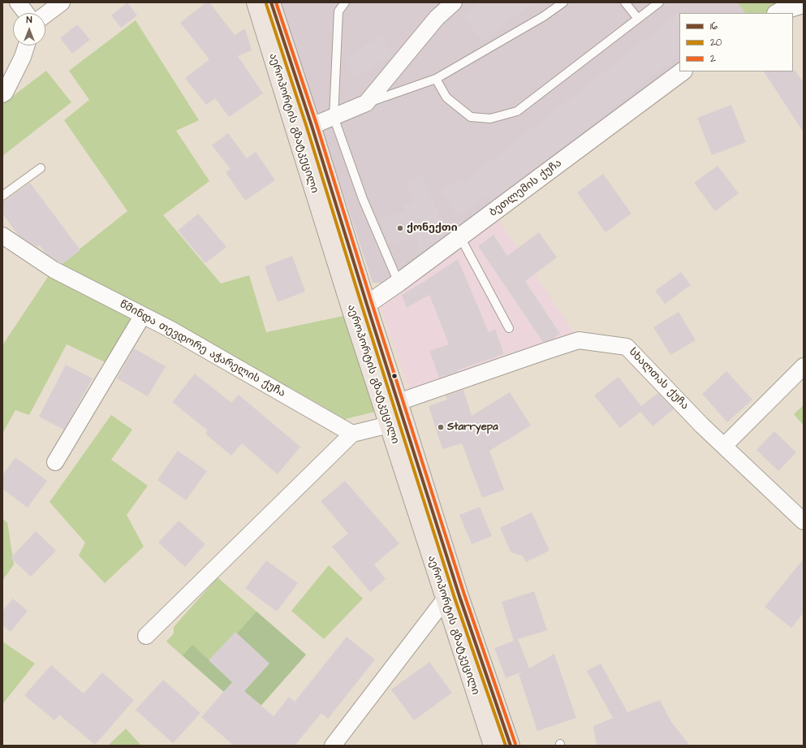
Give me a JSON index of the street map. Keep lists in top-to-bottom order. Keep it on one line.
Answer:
{"streets":{"highway":["აეროპორტის გზატკეცილი"],"street":["ბეთლემის ქუჩა","წმინდა თევდორე აჭარელის ქუჩა","სხალთას ქუჩა"]},"crossings":[["აეროპორტის გზატკეცილი","ბეთლემის ქუჩა"],["აეროპორტის გზატკეცილი","სხალთას ქუჩა"]],"places":["ქონექთი","Starryepa"],"lines":["transit line 16","transit line 2","transit line 20"],"legend":["16","20","2"],"north":"top"}
